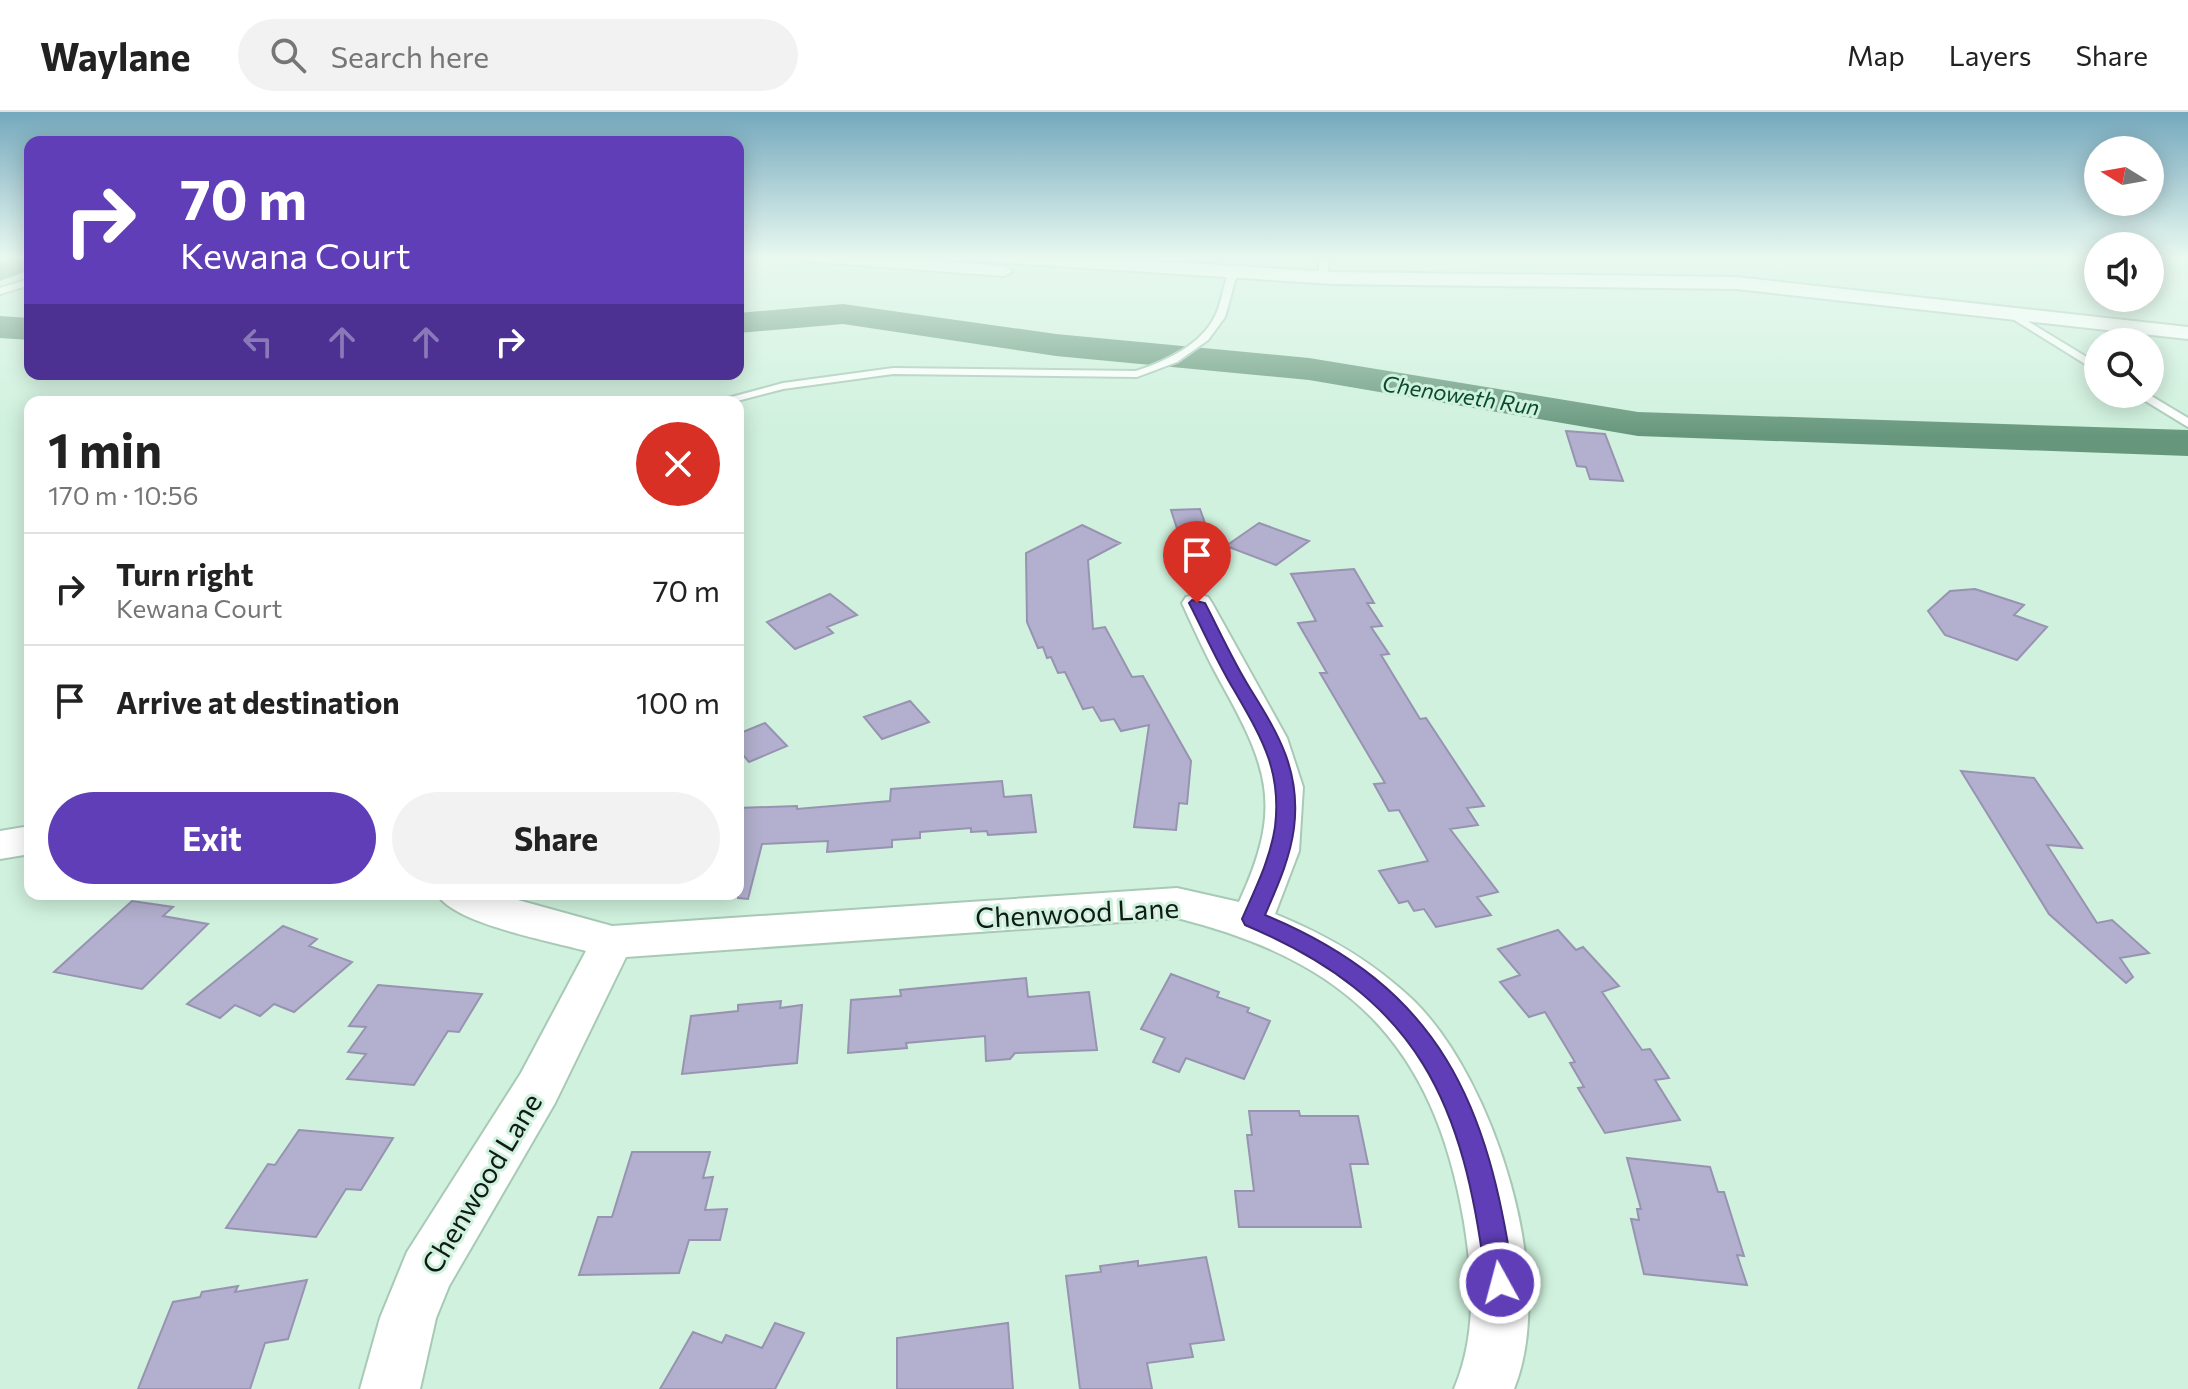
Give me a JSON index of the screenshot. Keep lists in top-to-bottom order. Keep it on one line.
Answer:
{"streets":{"street":["Chenwood Lane"]},"water":["Chenoweth Run"],"north":"left","page":{"header":"Waylane","search":"Search here","nav":["Map","Layers","Share"],"turn":["70 m","Kewana Court"],"heading":["1 min","170 m · 10:56"],"list":[{"name":"Turn right","note":"Kewana Court","value":"70 m"},{"name":"Arrive at destination","value":"100 m"}],"buttons":["Exit","Share"]}}
